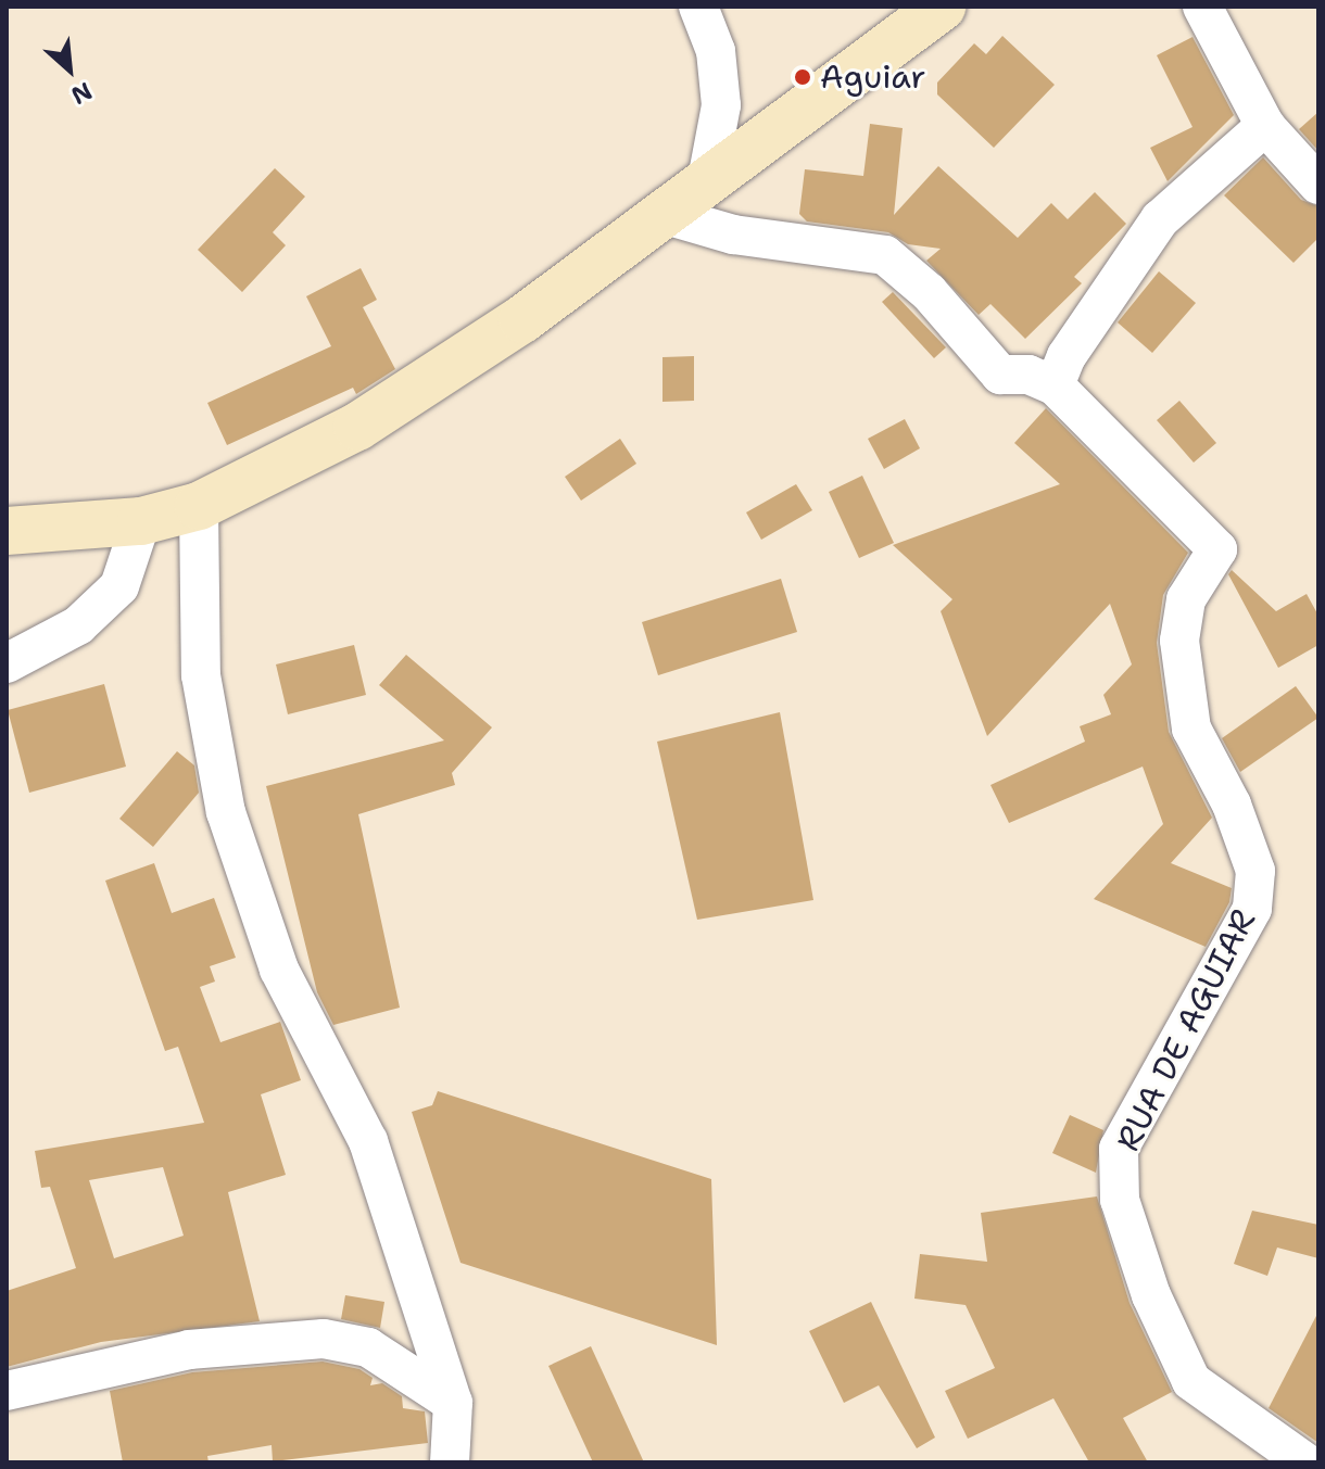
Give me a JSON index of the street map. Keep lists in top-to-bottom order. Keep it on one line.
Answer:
{"streets":{"street":["RUA DE AGUIAR"]},"places":["Aguiar"],"north":"bottom right"}
